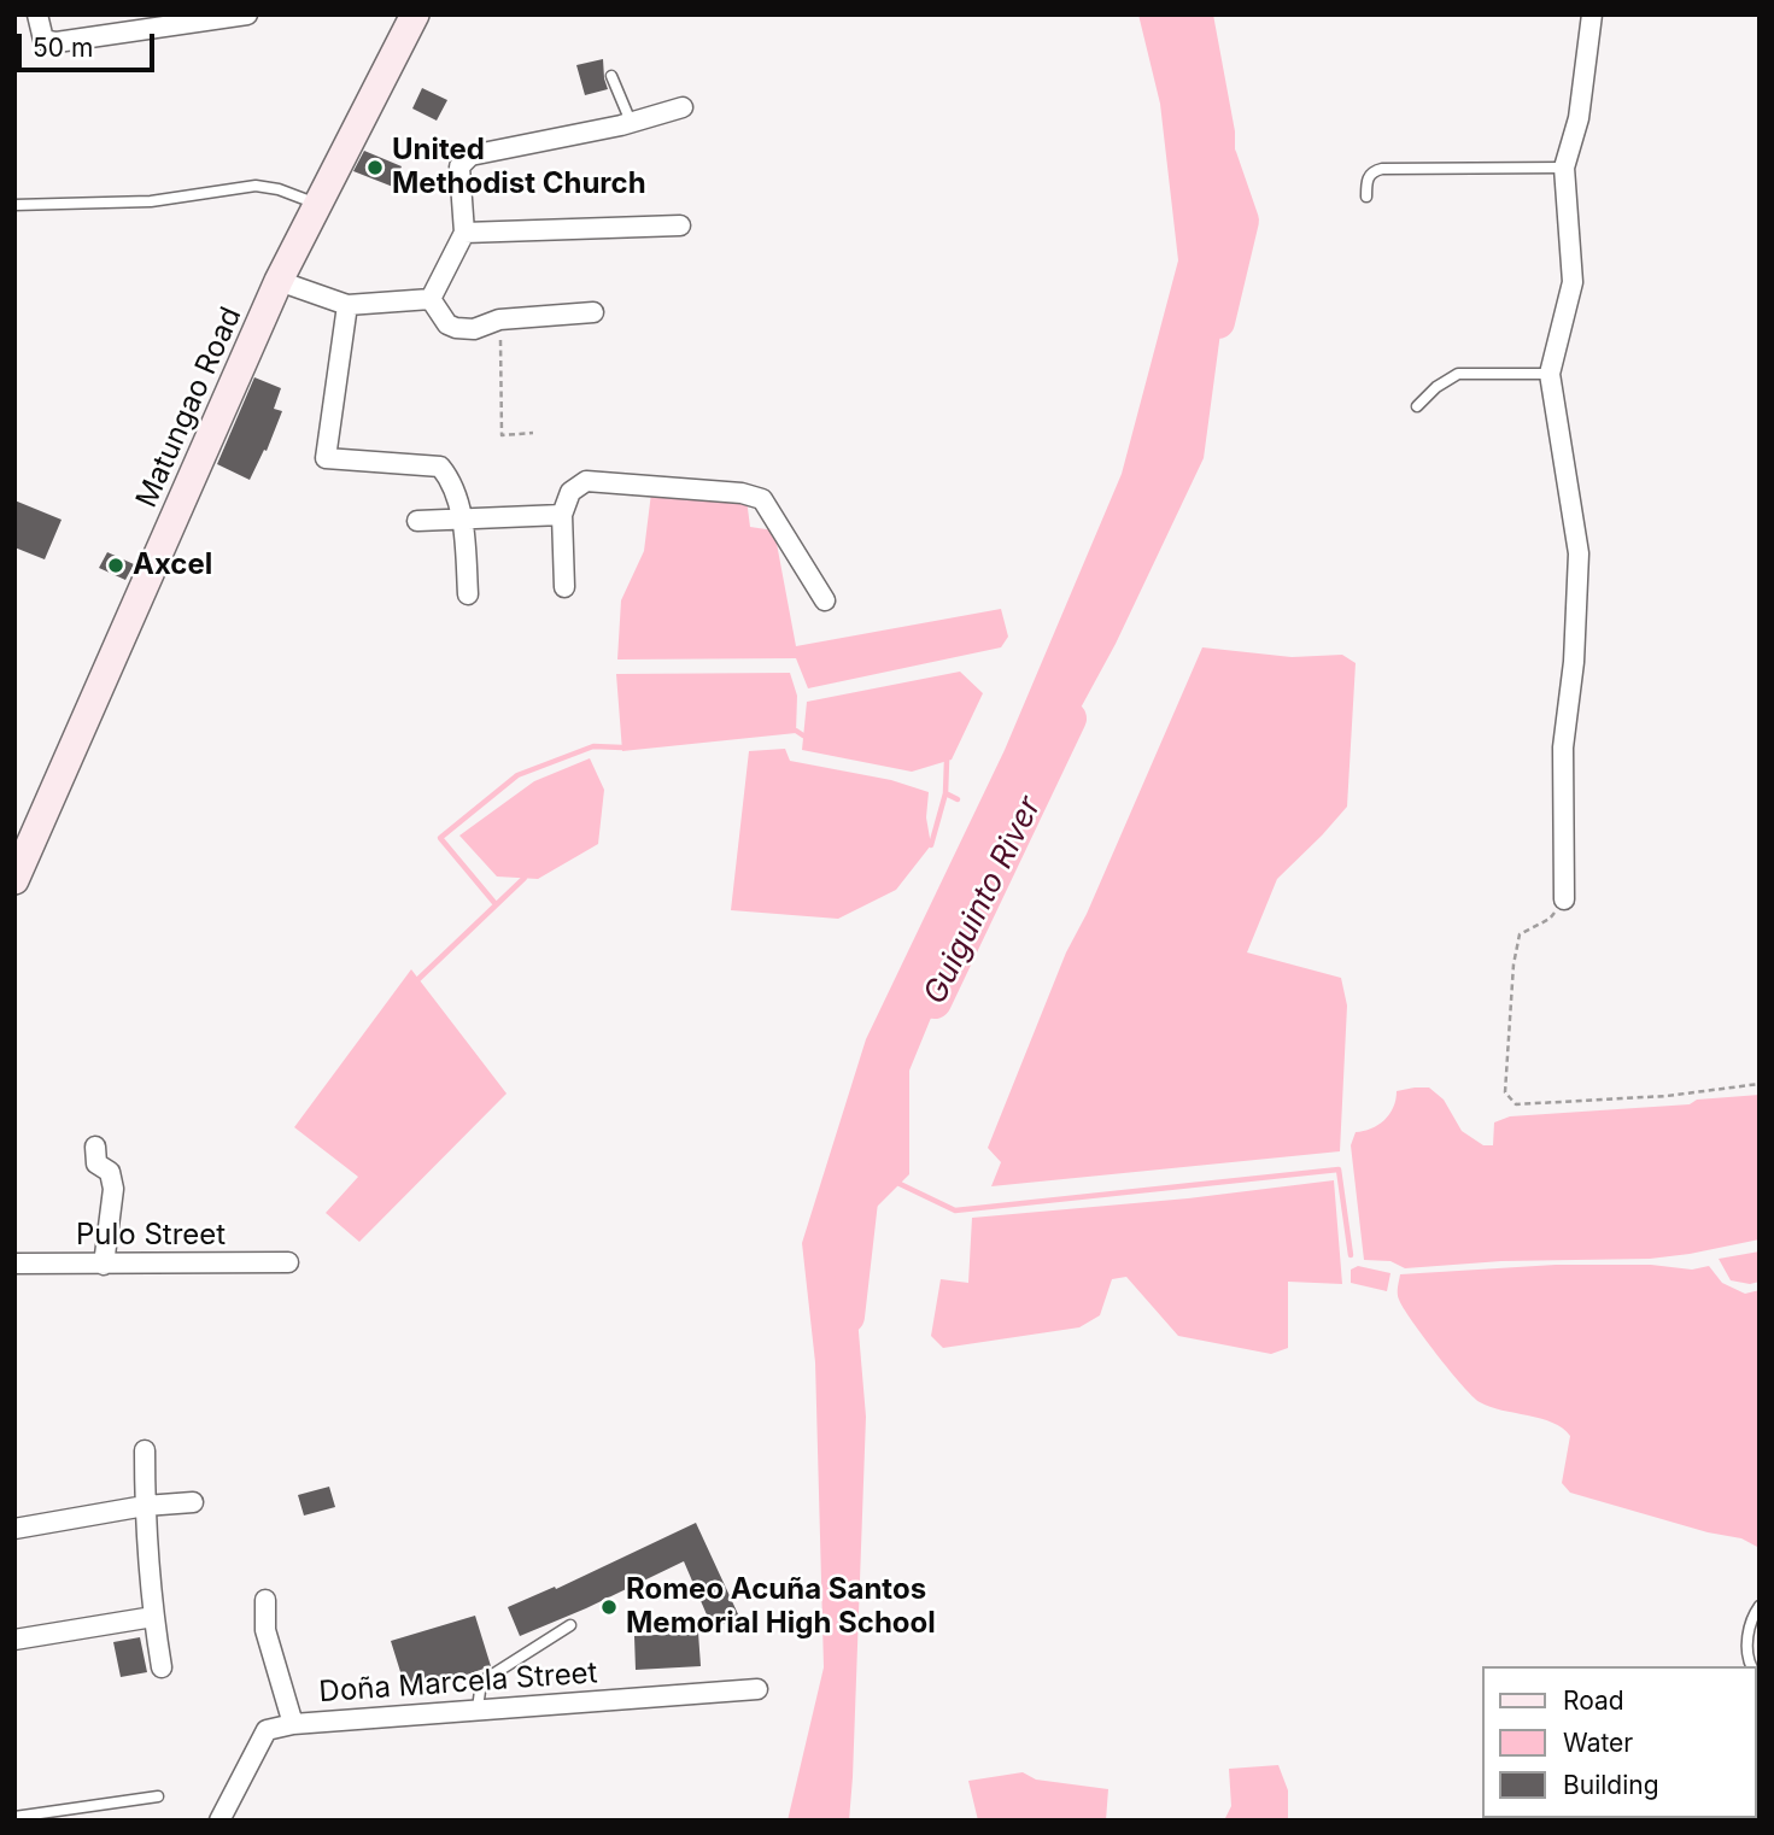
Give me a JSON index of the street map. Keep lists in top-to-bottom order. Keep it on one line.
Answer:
{"streets":{"main road":["Matungao Road"],"street":["Pulo Street","Doña Marcela Street"]},"water":["Guiguinto River"],"places":["United Methodist Church","Axcel","Romeo Acuña Santos Memorial High School"],"legend":["Road","Water","Building"],"scale_bar":"50 m"}
